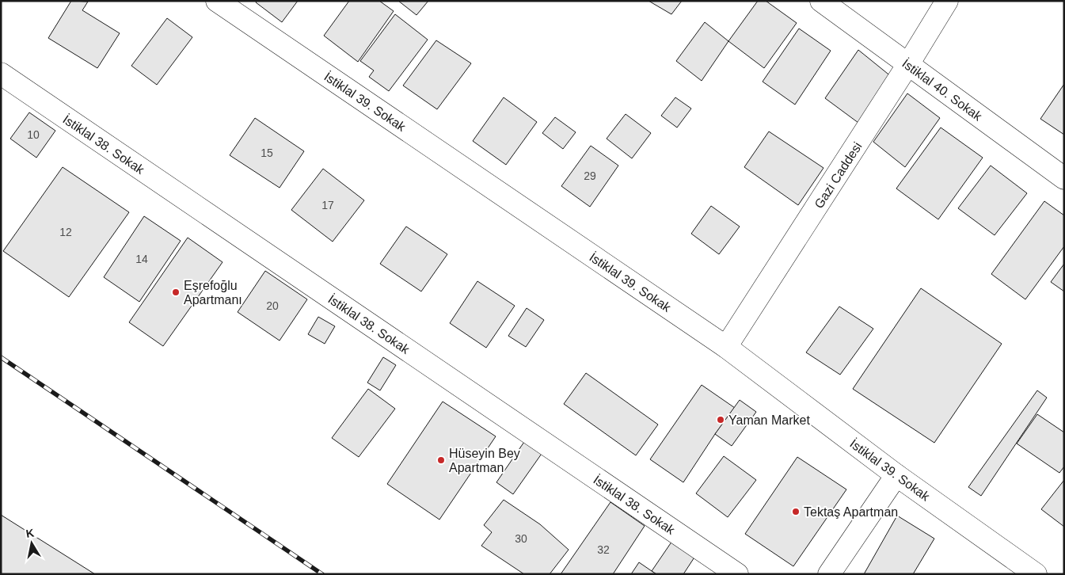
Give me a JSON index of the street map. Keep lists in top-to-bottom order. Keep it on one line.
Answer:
{"streets":{"street":["İstiklal 40. Sokak","İstiklal 39. Sokak","İstiklal 38. Sokak","Gazi Caddesi"]},"crossings":[["İstiklal 40. Sokak","Gazi Caddesi"],["İstiklal 39. Sokak","Gazi Caddesi"]],"places":["Eşrefoğlu Apartmanı","Yaman Market","Hüseyin Bey Apartman","Tektaş Apartman"],"house_numbers":["10","15","29","17","12","14","20","30","32"],"north":"top"}
